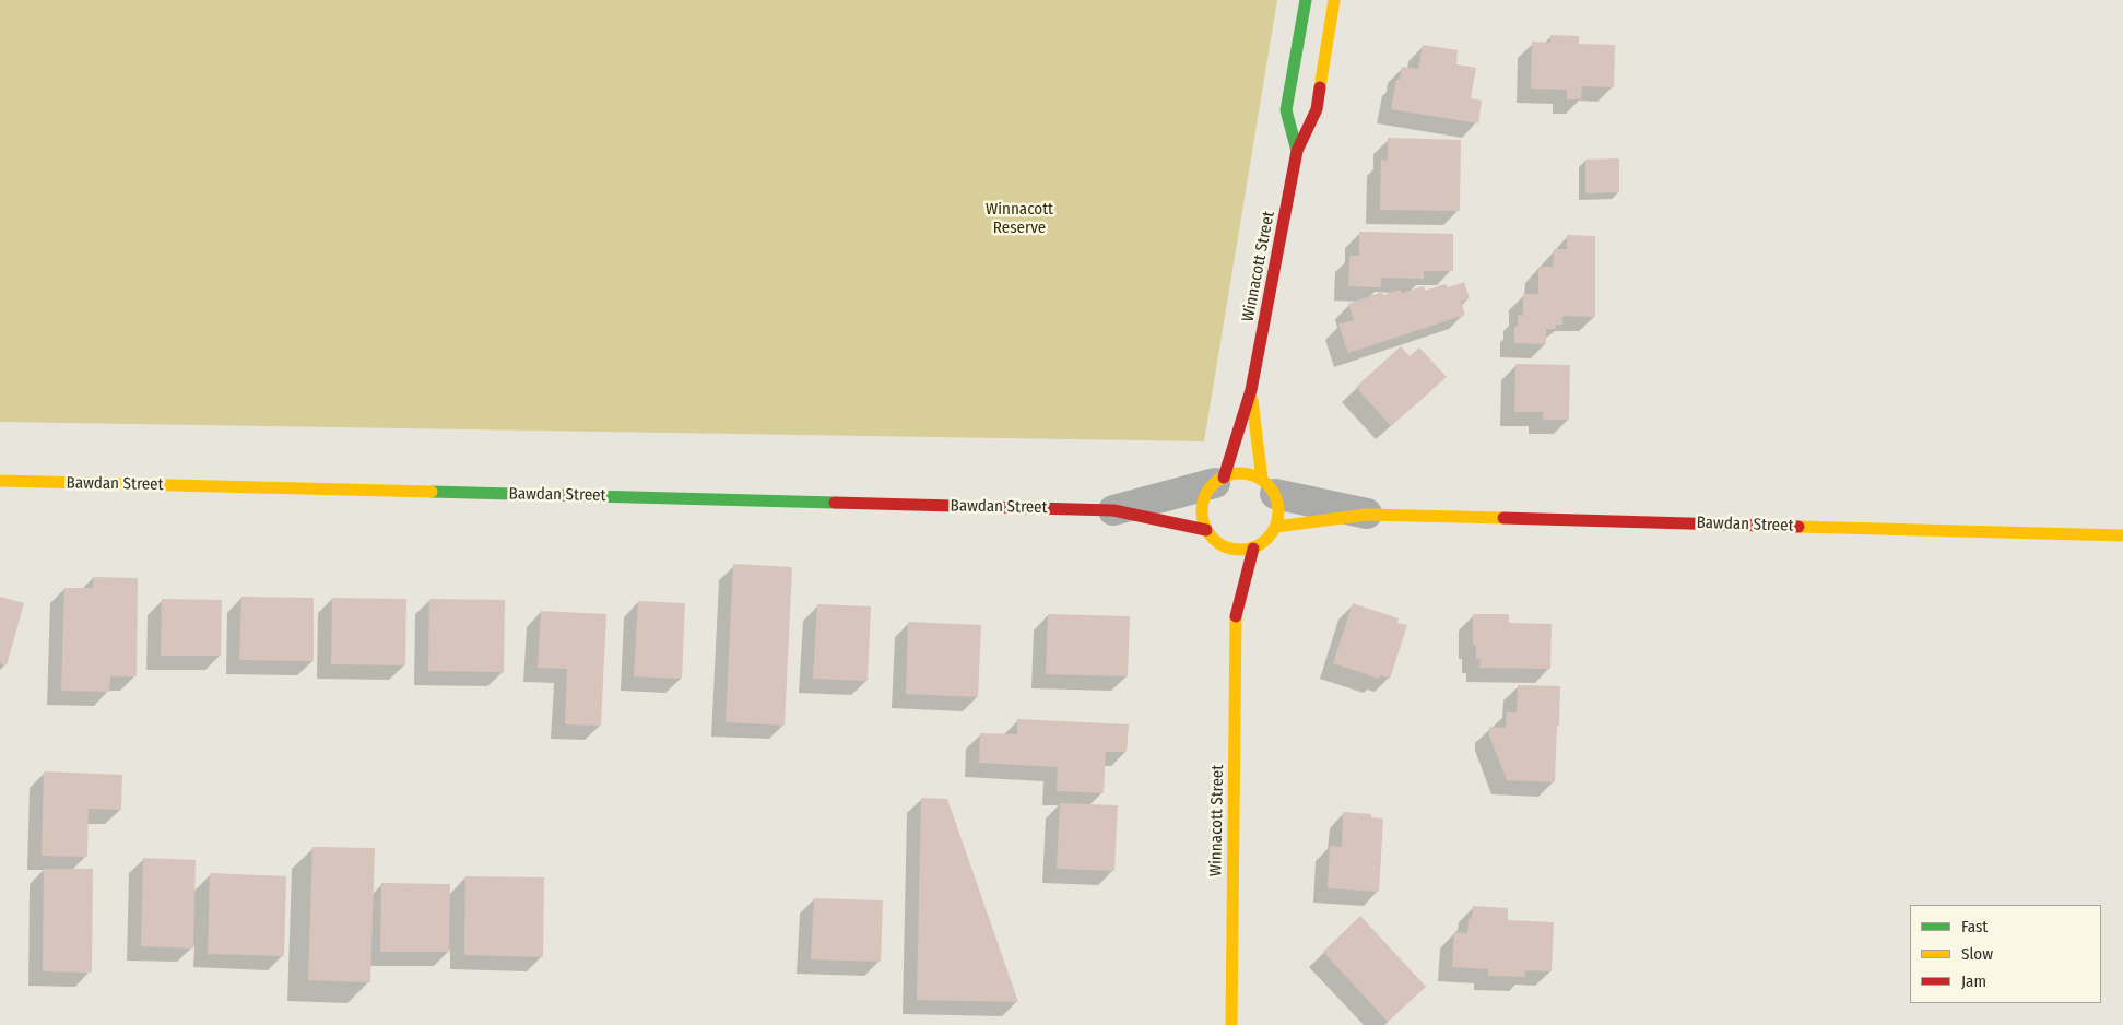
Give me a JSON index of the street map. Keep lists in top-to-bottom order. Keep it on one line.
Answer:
{"streets":{"street":["Winnacott Street","Bawdan Street"]},"crossings":[["Winnacott Street","Bawdan Street"]],"parks":["Winnacott Reserve"],"legend":["Fast","Slow","Jam"]}
